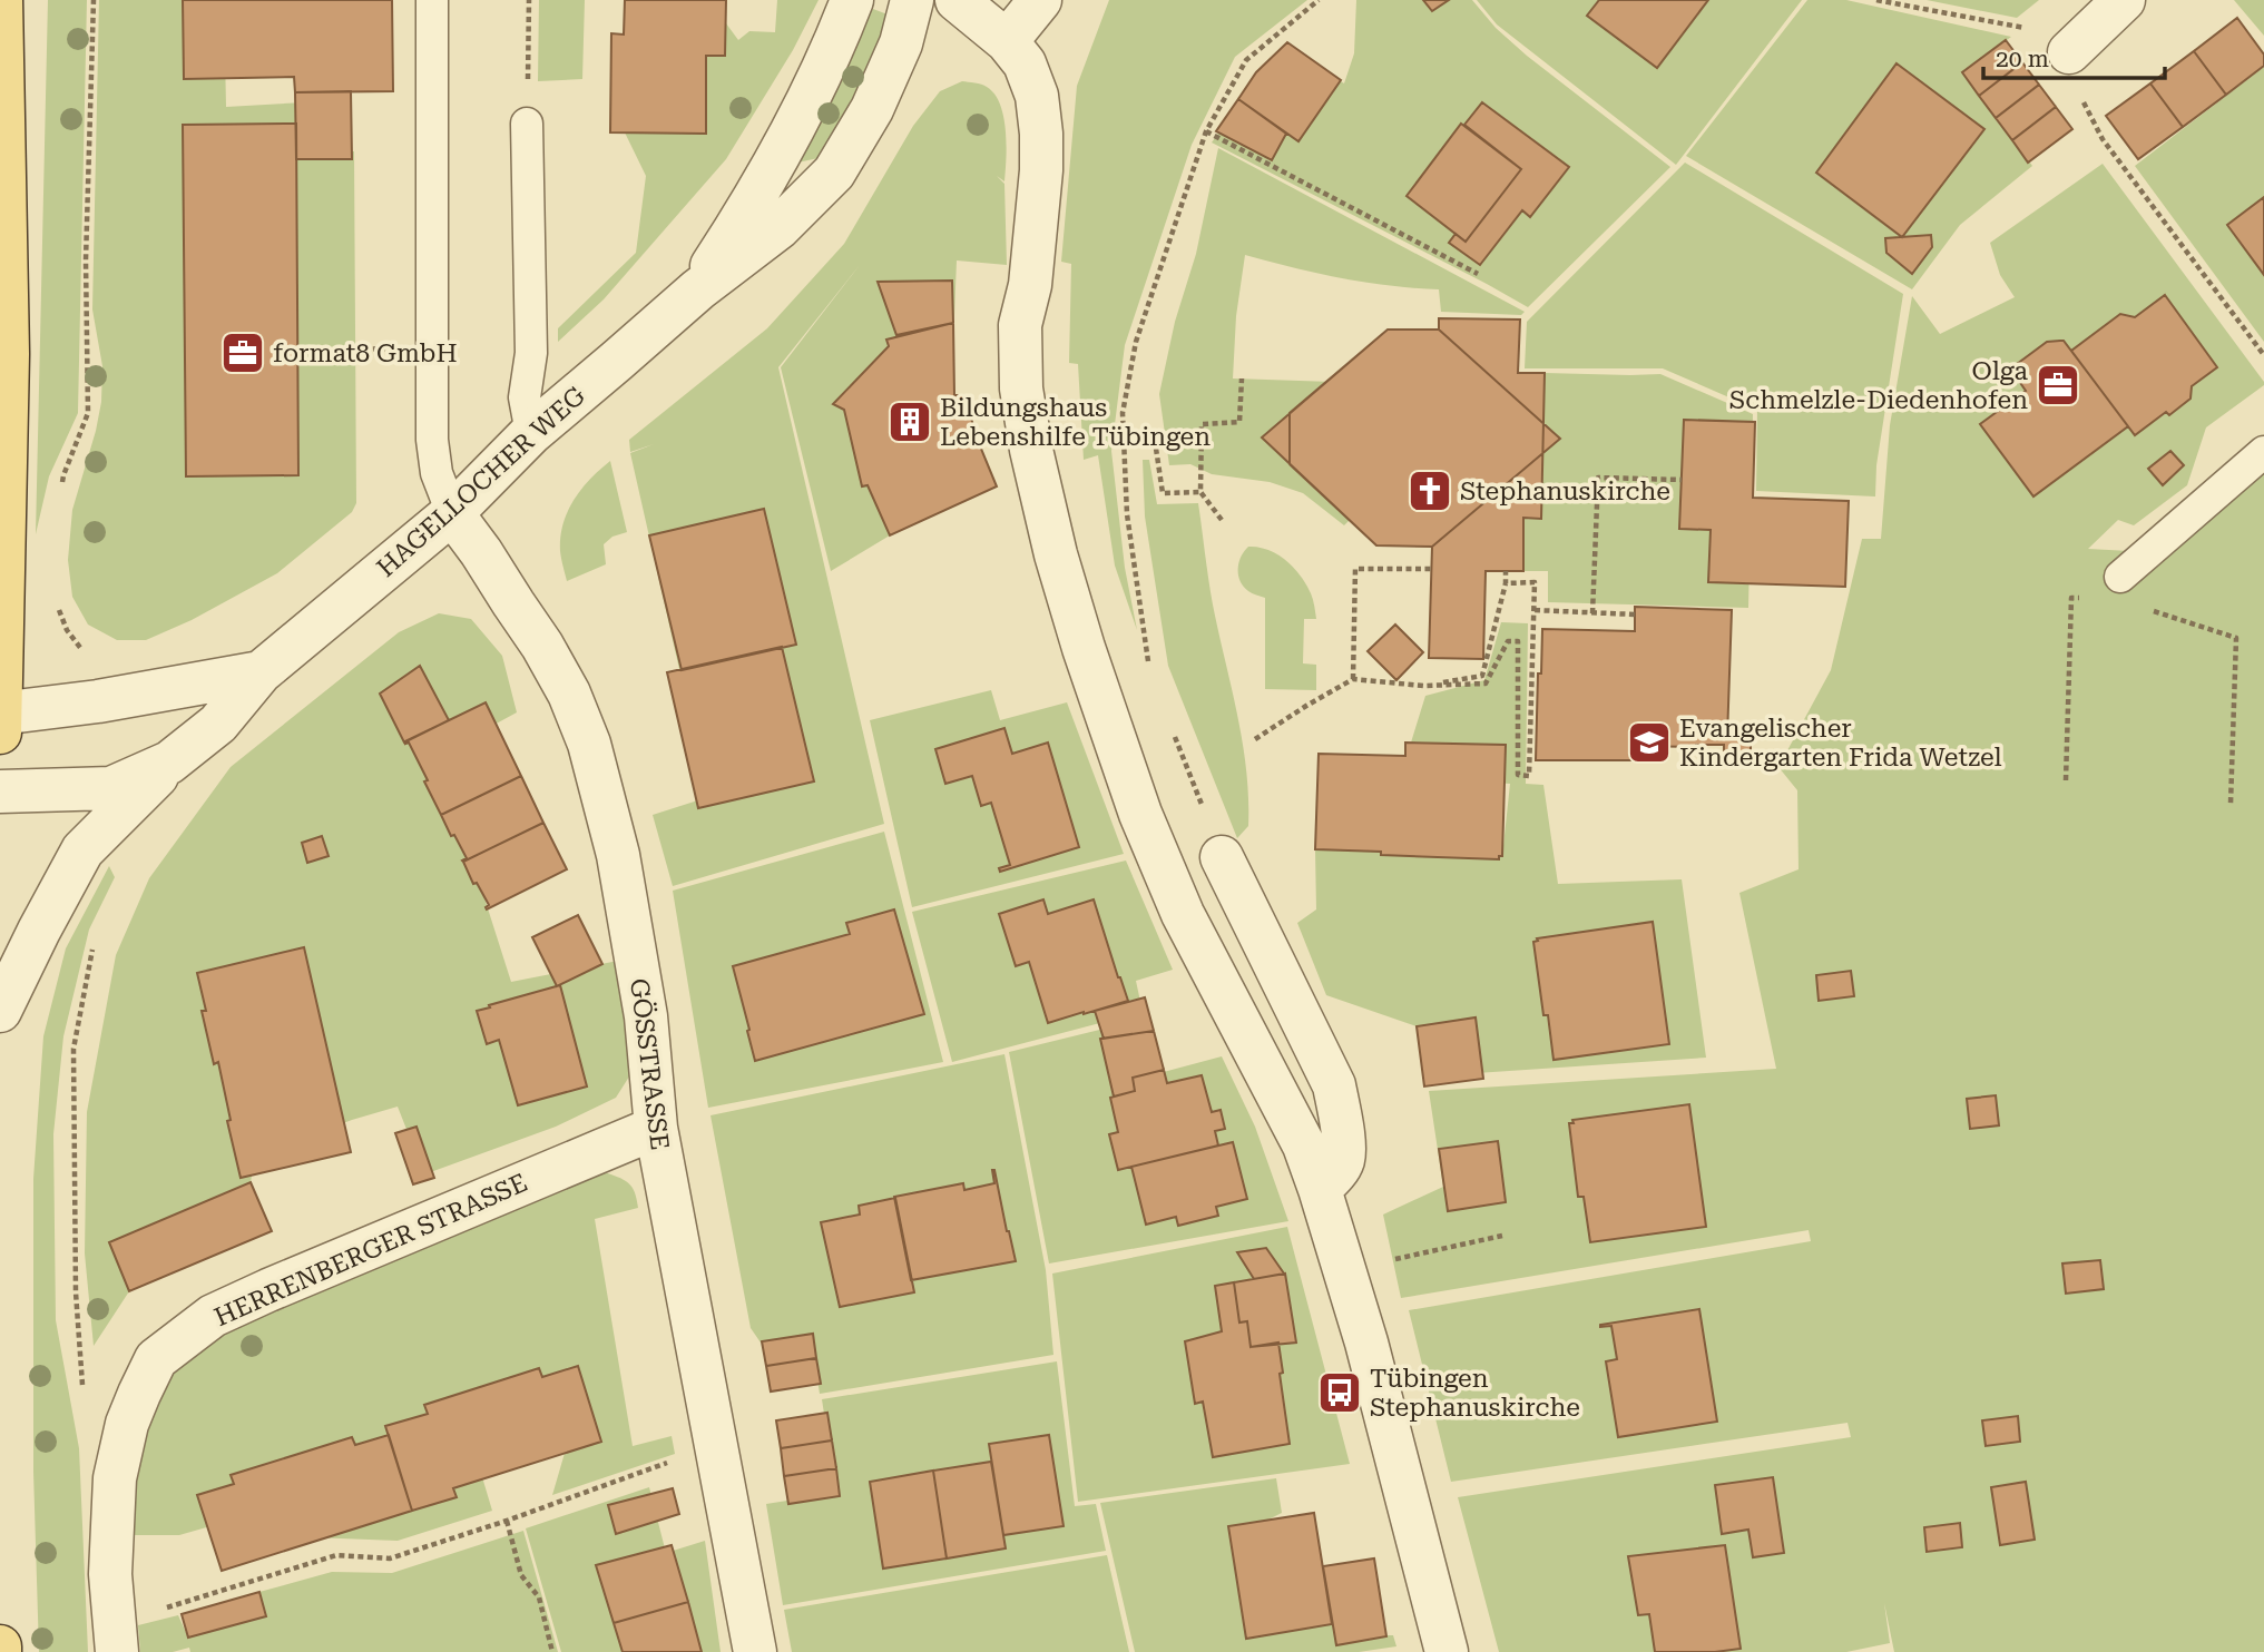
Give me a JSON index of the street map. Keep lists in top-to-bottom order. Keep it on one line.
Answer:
{"streets":{"street":["HAGELLOCHER WEG","GÖSSTRASSE","HERRENBERGER STRASSE"]},"crossings":[["HAGELLOCHER WEG","GÖSSTRASSE"],["GÖSSTRASSE","HERRENBERGER STRASSE"]],"places":{"office":["format8 GmbH","Olga Schmelzle-Diedenhofen"],"building":["Bildungshaus Lebenshilfe Tübingen"],"church":["Stephanuskirche"],"school or university":["Evangelischer Kindergarten Frida Wetzel"],"bus stop":["Tübingen Stephanuskirche"]},"scale_bar":"20 m"}
